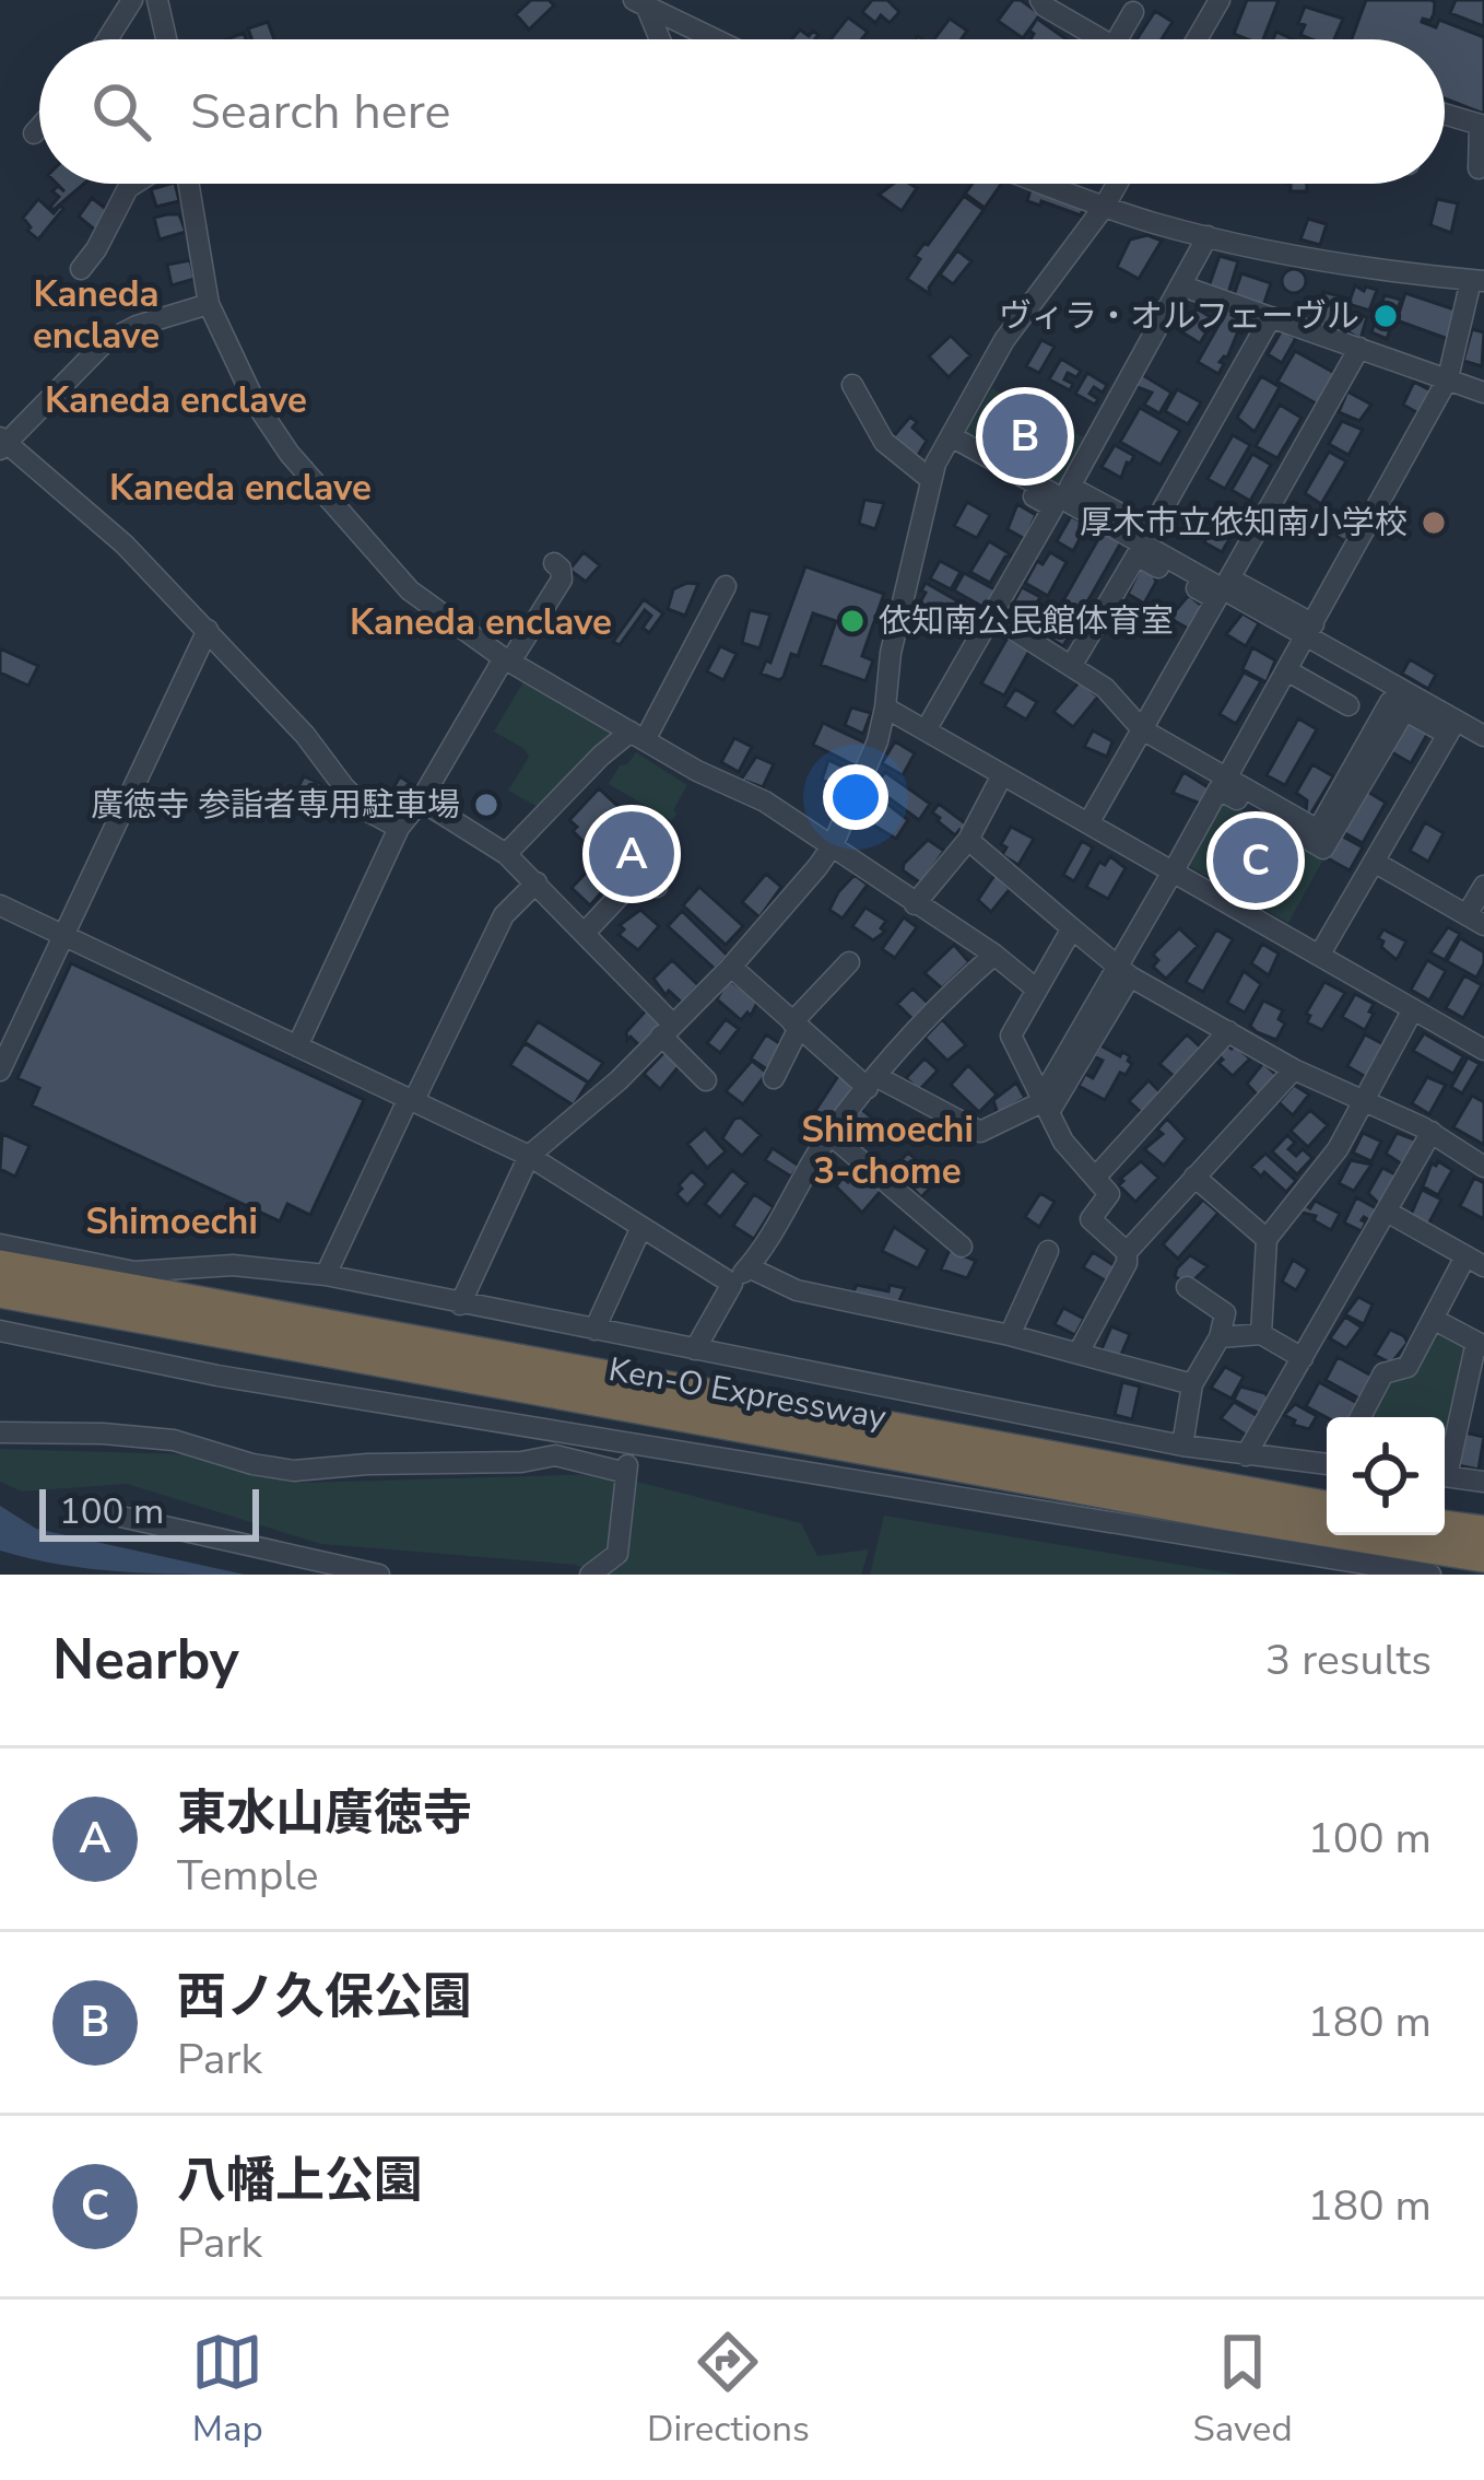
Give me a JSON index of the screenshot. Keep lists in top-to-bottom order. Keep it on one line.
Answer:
{"streets":{"highway":["Ken-O Expressway"]},"districts":["Kaneda enclave","Kaneda enclave","Kaneda enclave","Kaneda enclave","Shimoechi 3-chome","Shimoechi"],"places":["ヴィラ・オルフェーヴル","厚木市立依知南小学校","依知南公民館体育室","廣徳寺 参詣者専用駐車場"],"scale_bar":"100 m","page":{"search":"Search here","pins":["B","A","C"],"scale":"100 m","heading":["Nearby","3 results"],"list":[{"mark":"A","name":"東水山廣徳寺","note":"Temple","value":"100 m"},{"mark":"B","name":"西ノ久保公園","note":"Park","value":"180 m"},{"mark":"C","name":"八幡上公園","note":"Park","value":"180 m"}],"nav":["Map","Directions","Saved"]}}
